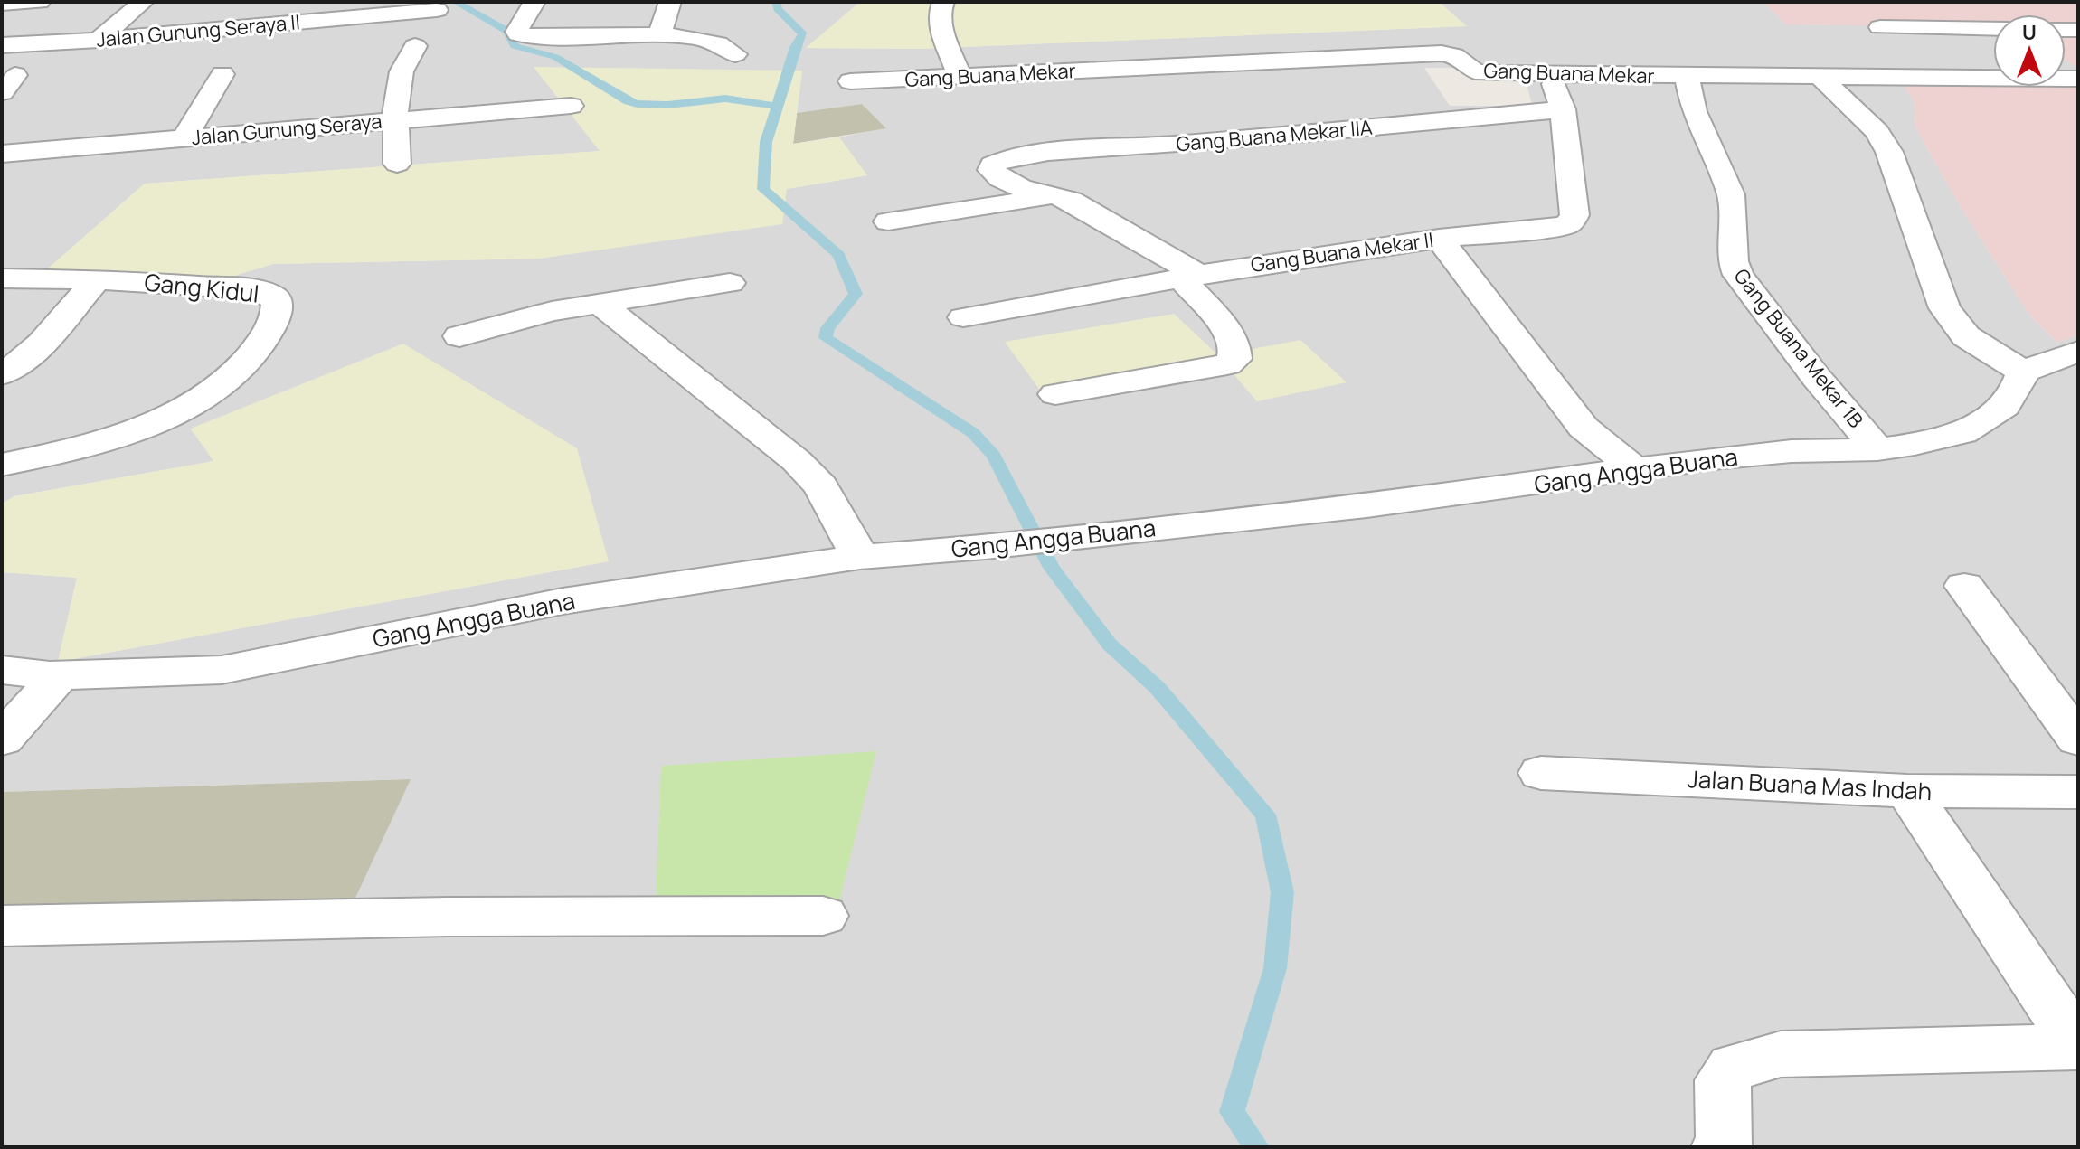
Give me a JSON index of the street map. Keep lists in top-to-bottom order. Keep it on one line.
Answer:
{"streets":{"street":["Jalan Gunung Seraya II","Gang Buana Mekar","Jalan Gunung Seraya","Gang Buana Mekar IIA","Gang Buana Mekar II","Gang Kidul","Gang Buana Mekar 1B","Gang Angga Buana","Jalan Buana Mas Indah"]},"crossings":[["Gang Buana Mekar","Gang Buana Mekar II"],["Gang Buana Mekar","Gang Buana Mekar 1B"],["Gang Buana Mekar IIA","Gang Buana Mekar II"],["Gang Buana Mekar 1B","Gang Angga Buana"]],"north":"top"}
